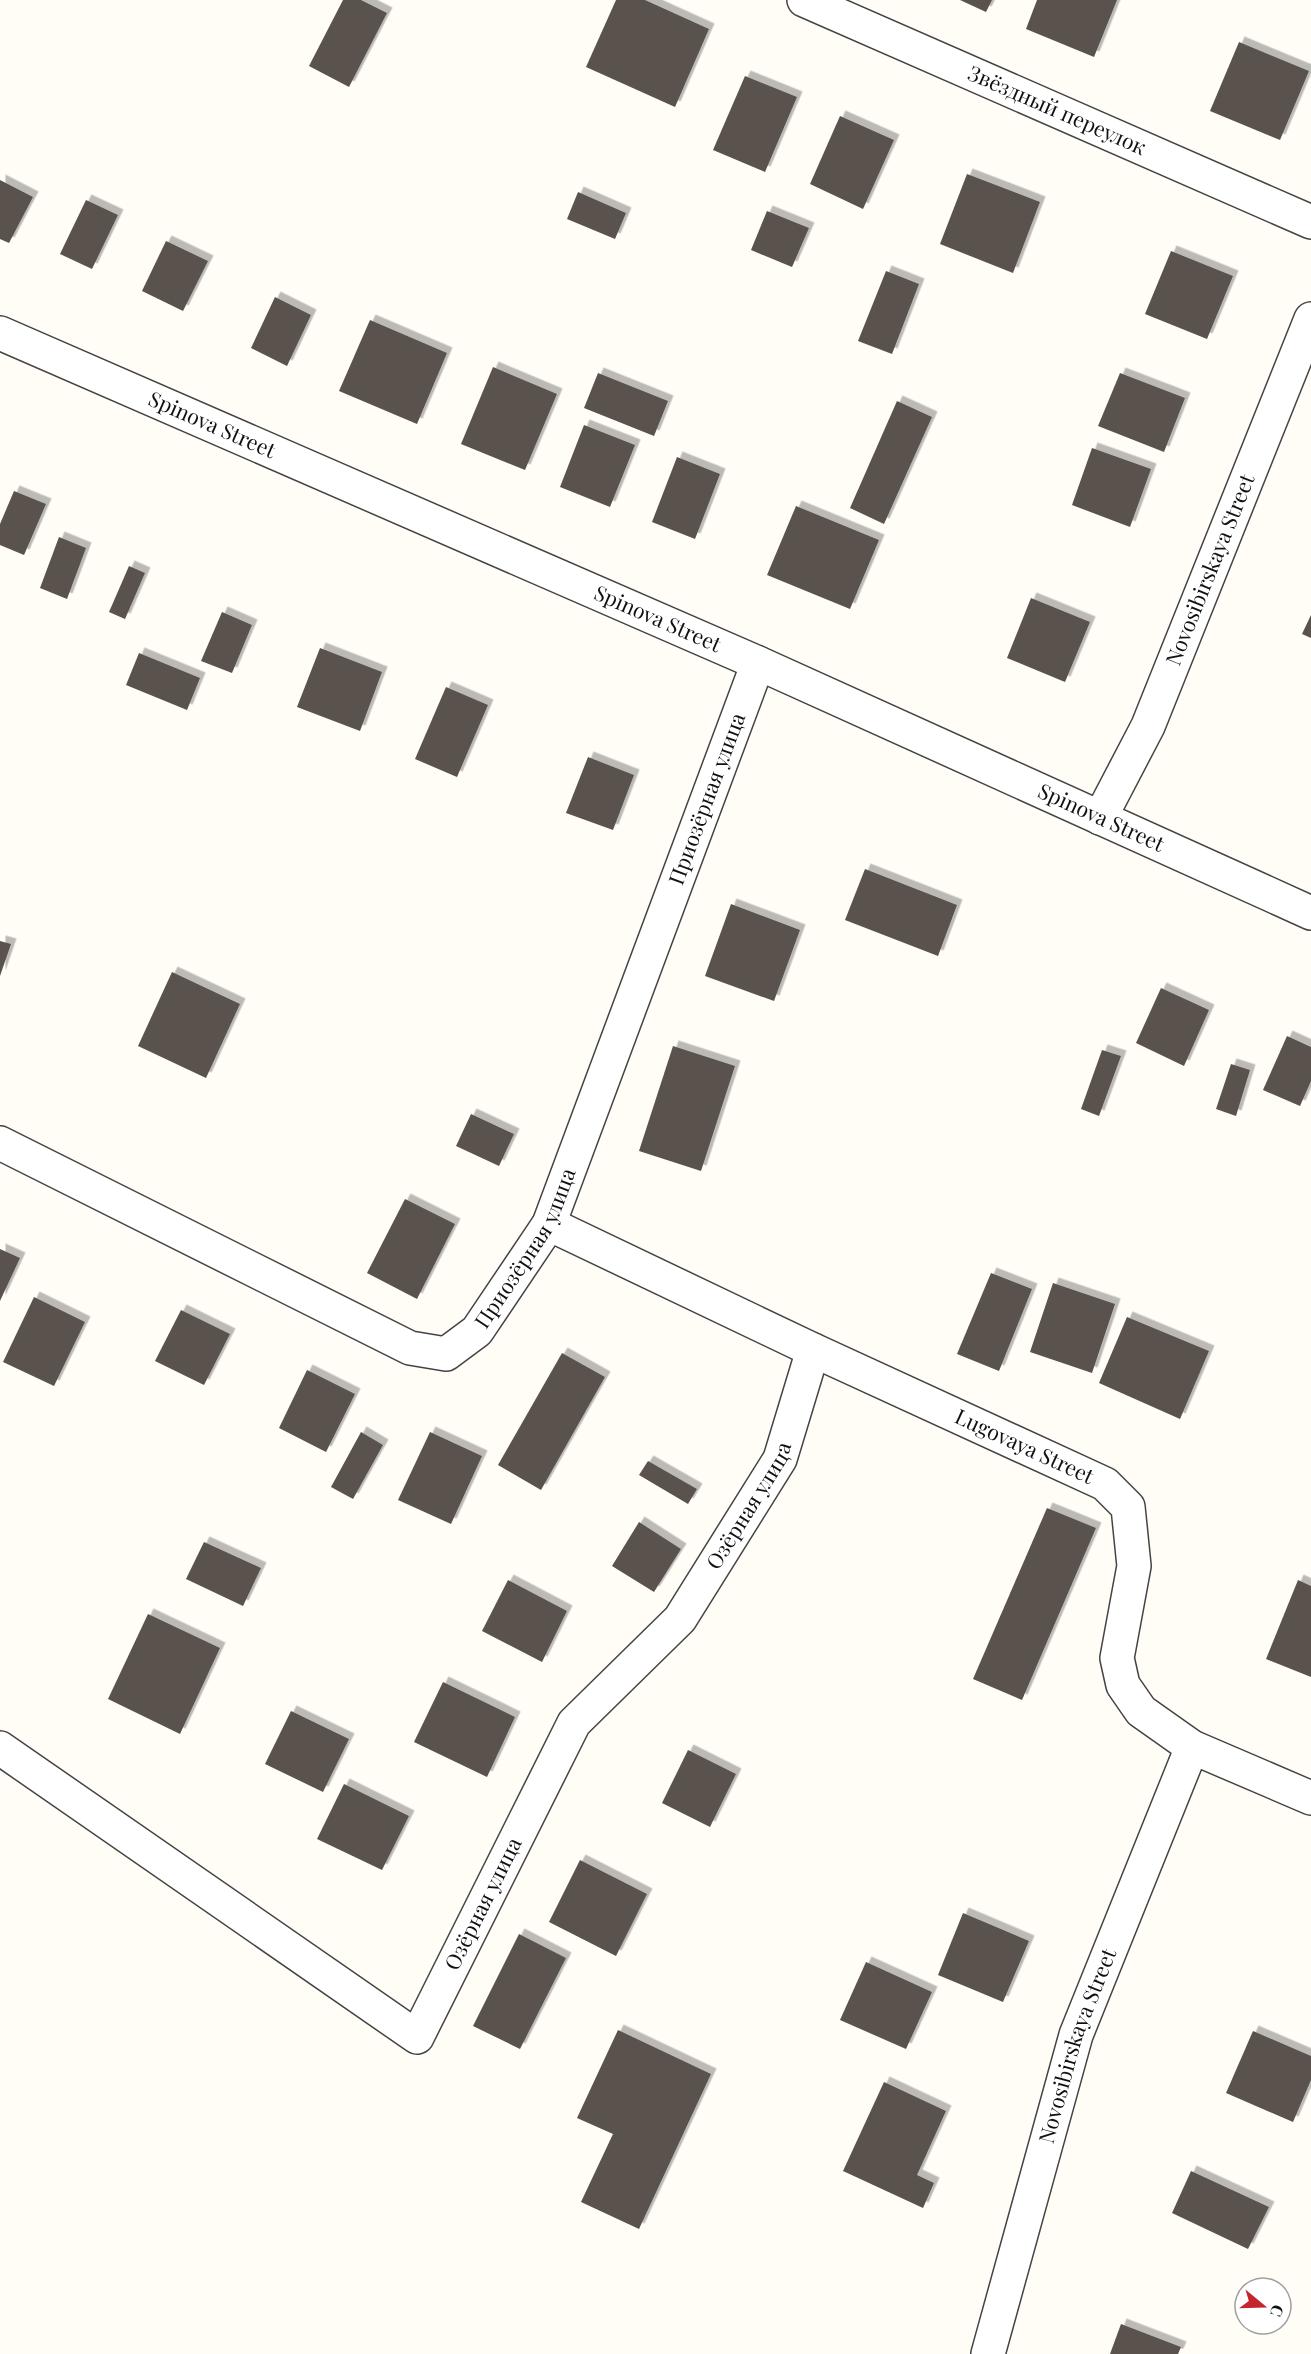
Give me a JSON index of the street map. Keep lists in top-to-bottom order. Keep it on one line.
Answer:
{"streets":{"street":["Звёздный переулок","Spinova Street","Novosibirskaya Street","Приозёрная улица","Lugovaya Street","Озёрная улица"]},"crossings":[["Spinova Street","Novosibirskaya Street"],["Spinova Street","Приозёрная улица"],["Novosibirskaya Street","Lugovaya Street"],["Приозёрная улица","Lugovaya Street"],["Lugovaya Street","Озёрная улица"]],"north":"right"}
